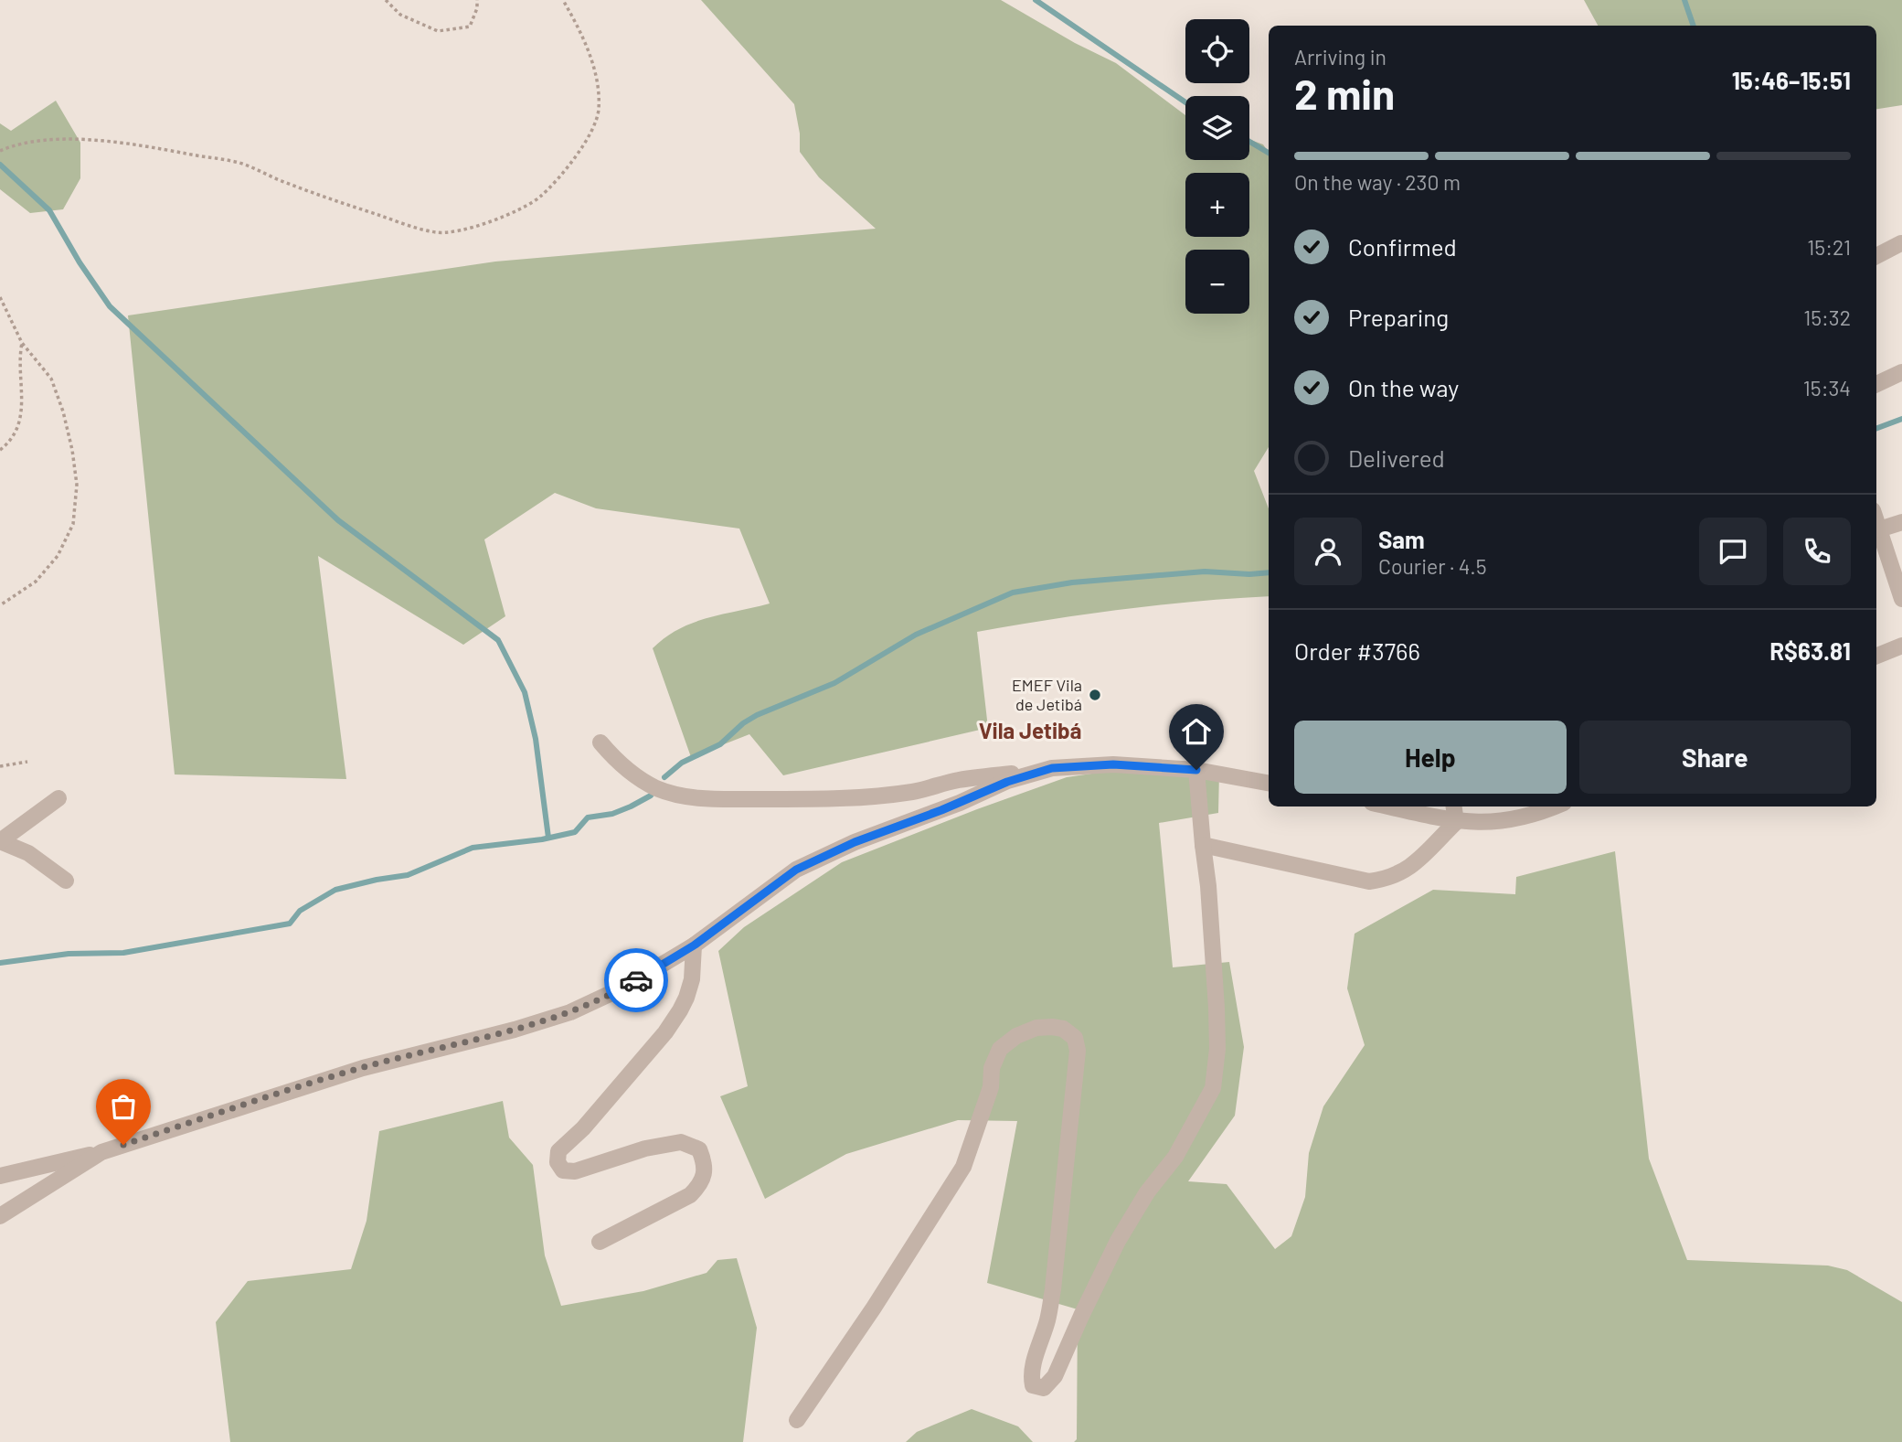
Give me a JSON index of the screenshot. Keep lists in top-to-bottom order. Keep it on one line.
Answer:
{"districts":["Vila Jetibá"],"places":["EMEF Vila de Jetibá"],"page":{"map_buttons":["+","−"],"heading":["2 min","Arriving in","15:46–15:51"],"panel":["Sam","Courier · 4.5","Order #3766","R$63.81"],"bar":"On the way · 230 m","list":[["Confirmed","15:21"],["Preparing","15:32"],["On the way","15:34"],"Delivered"],"buttons":["Help","Share"]}}
